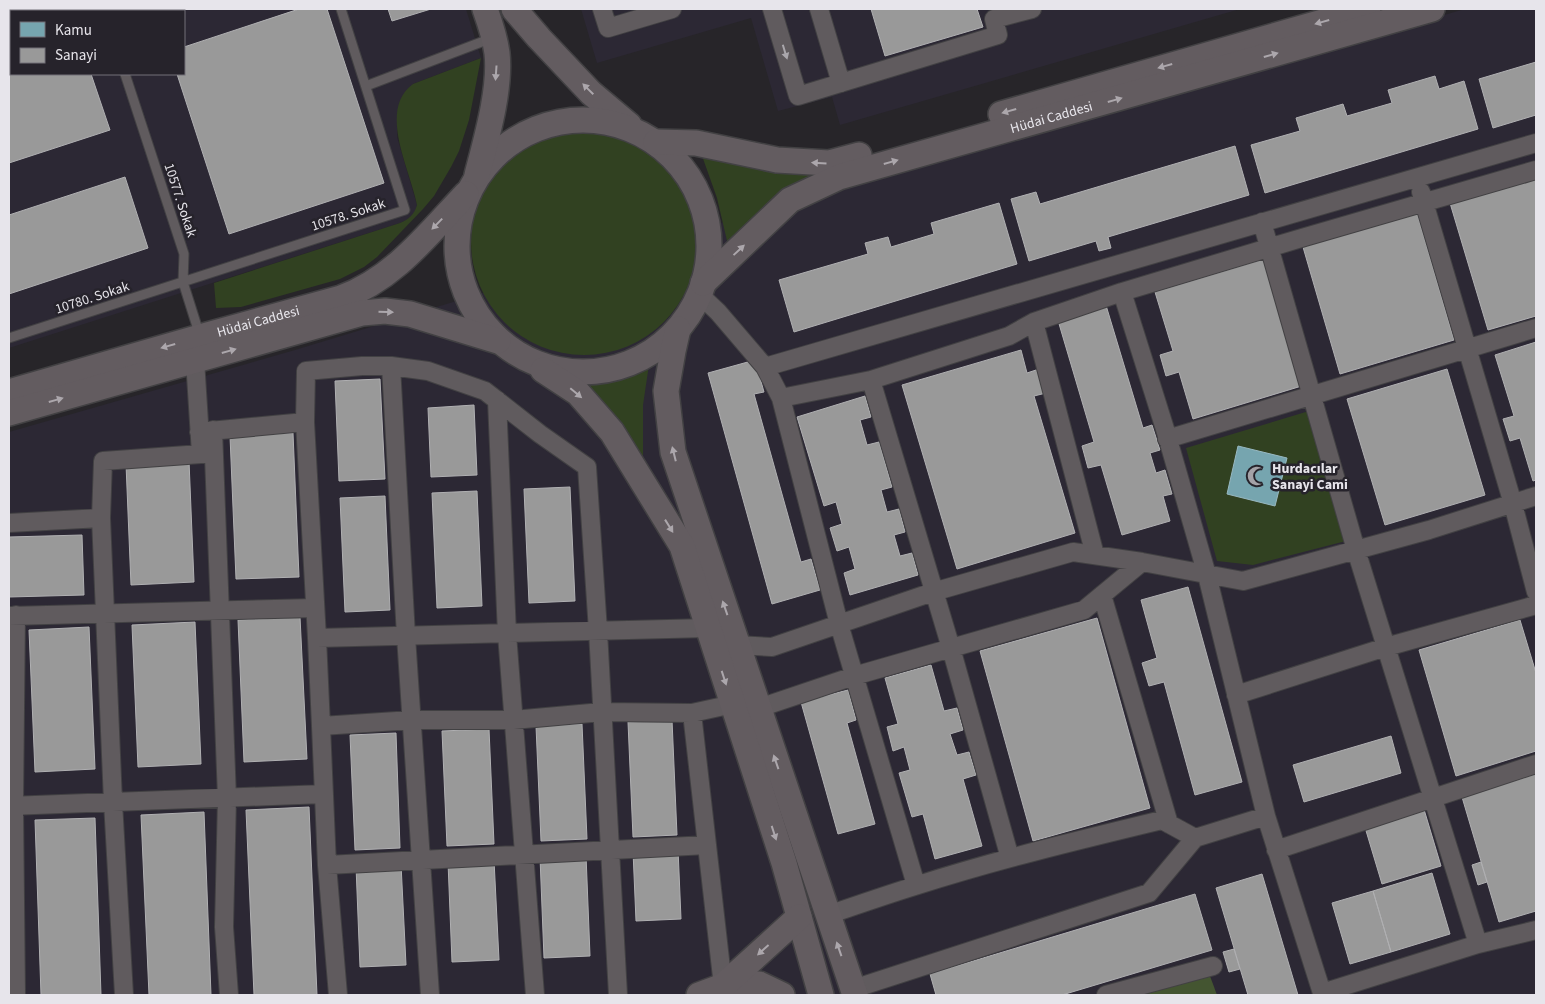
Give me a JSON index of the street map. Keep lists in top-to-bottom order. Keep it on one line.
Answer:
{"streets":{"street":["Hüdai Caddesi"],"lane":["10577. Sokak","10578. Sokak","10780. Sokak"]},"crossings":[["Hüdai Caddesi","10577. Sokak"],["10577. Sokak","10578. Sokak"],["10577. Sokak","10780. Sokak"],["10578. Sokak","10780. Sokak"]],"places":{"mosque":["Hurdacılar Sanayi Cami"]},"legend":["Kamu","Sanayi"]}
